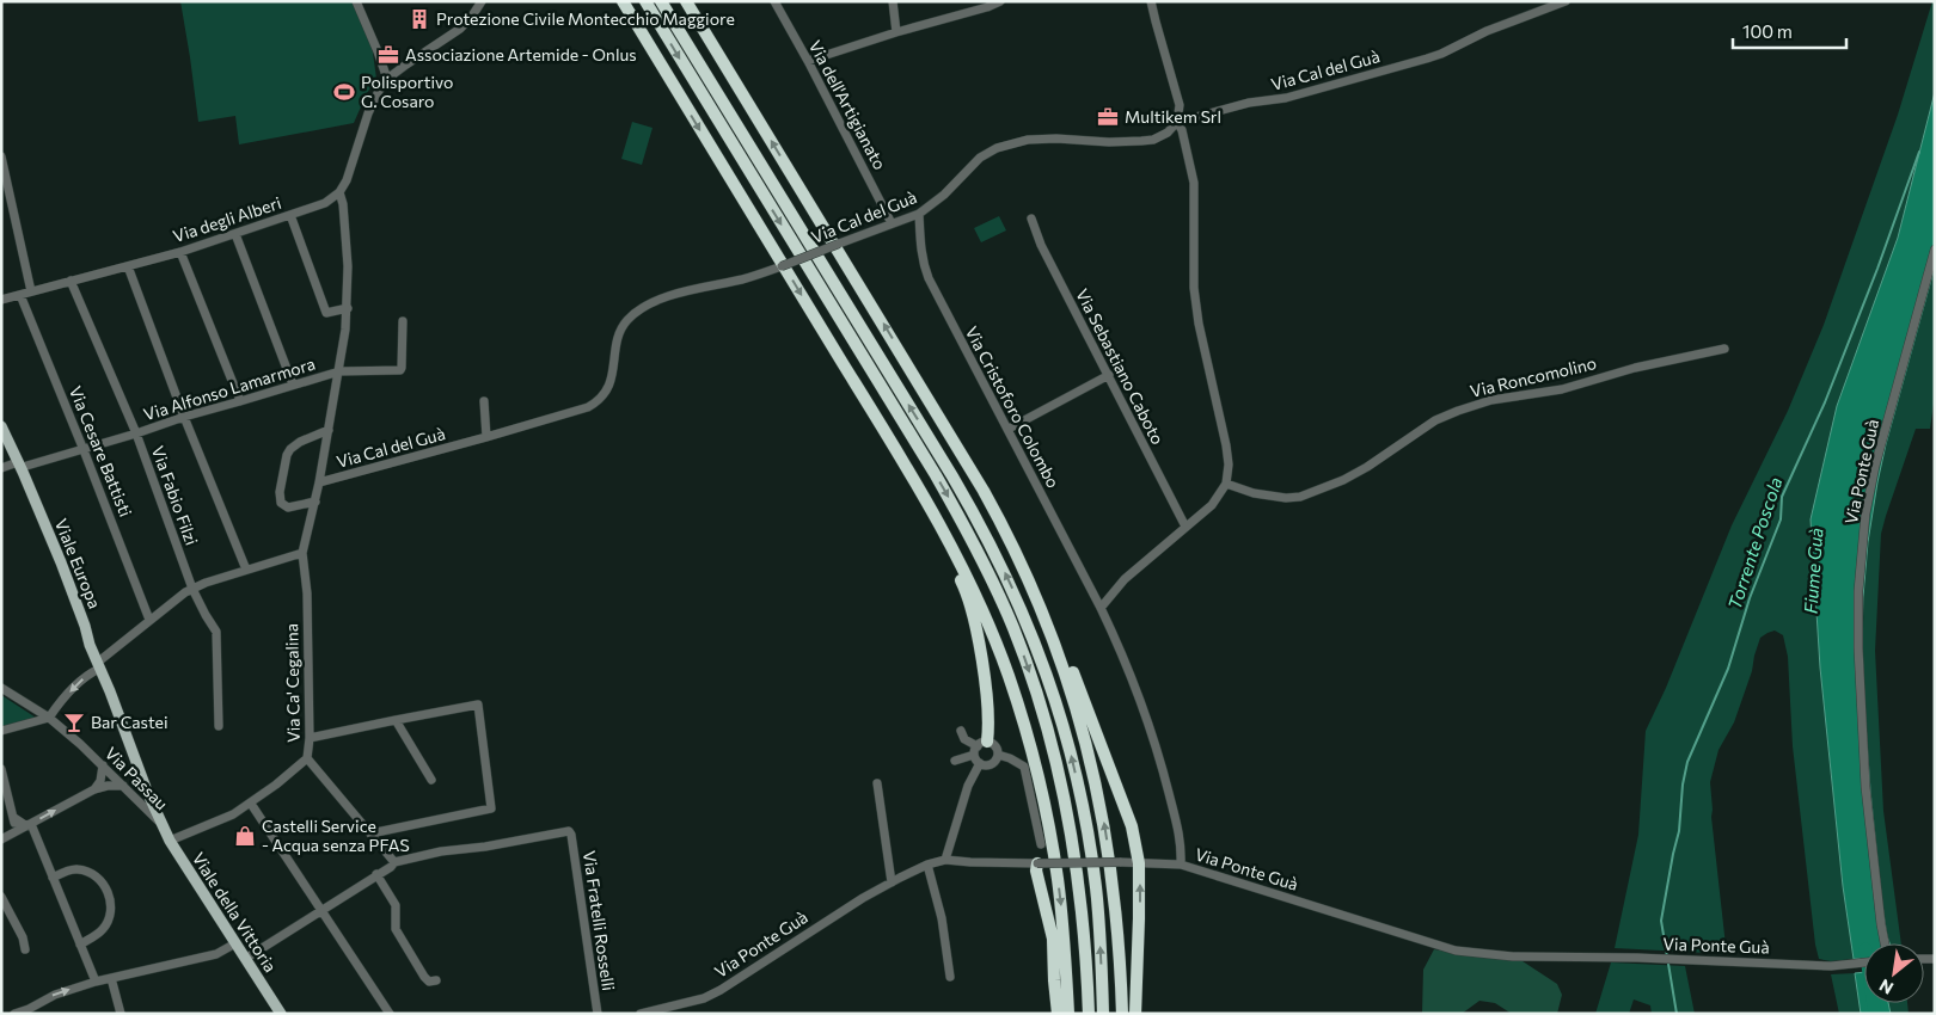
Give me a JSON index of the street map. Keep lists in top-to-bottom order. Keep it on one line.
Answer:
{"streets":{"main road":["Viale Europa","Viale della Vittoria"],"street":["Via Cal del Guà","Via dell'Artigianato","Via degli Alberi","Via Sebastiano Caboto","Via Roncomolino","Via Alfonso Lamarmora","Via Cristoforo Colombo","Via Cesare Battisti","Via Ponte Guà","Via Fabio Filzi","Via Ca' Cegalina","Via Passau","Via Fratelli Rosselli"]},"crossings":[["Via Cal del Guà","Via dell'Artigianato"],["Via Cal del Guà","Via Cristoforo Colombo"],["Via Cal del Guà","Via Ca' Cegalina"],["Via degli Alberi","Via Cesare Battisti"],["Via degli Alberi","Via Fabio Filzi"],["Via Alfonso Lamarmora","Via Cesare Battisti"],["Via Alfonso Lamarmora","Via Fabio Filzi"],["Via Alfonso Lamarmora","Viale Europa"],["Via Cristoforo Colombo","Via Ponte Guà"],["Viale Europa","Via Passau"],["Viale Europa","Viale della Vittoria"],["Via Ca' Cegalina","Viale della Vittoria"],["Via Passau","Viale della Vittoria"]],"water":["Torrente Poscola","Fiume Guà"],"places":{"building":["Protezione Civile Montecchio Maggiore"],"office":["Associazione Artemide - Onlus","Multikem Srl"],"sports":["Polisportivo G. Cosaro"],"bar":["Bar Castei"],"shop":["Castelli Service - Acqua senza PFAS"]},"scale_bar":"100 m","north":"bottom left"}
